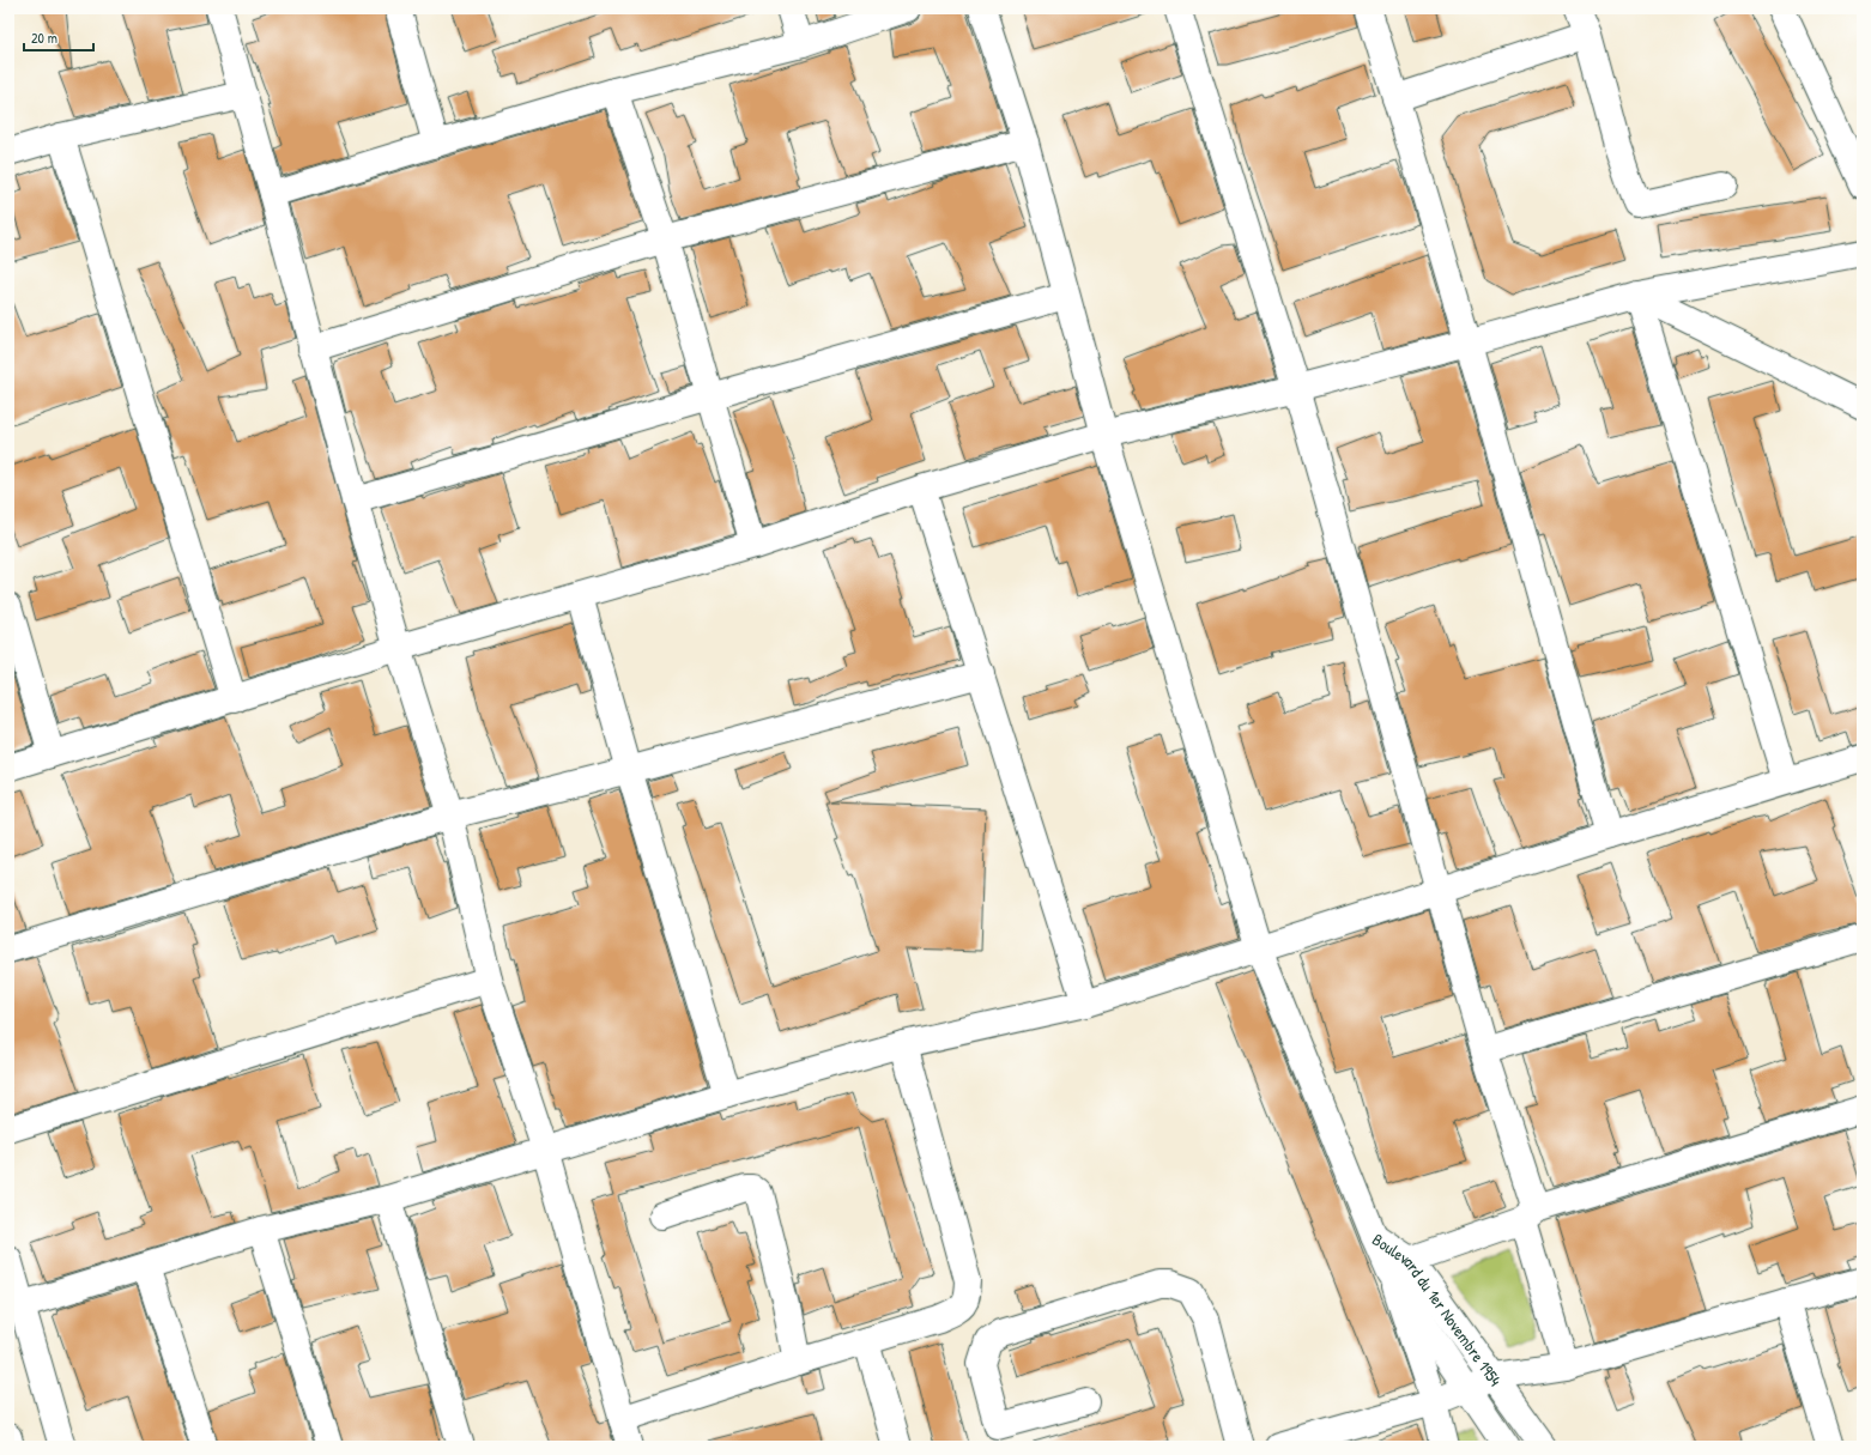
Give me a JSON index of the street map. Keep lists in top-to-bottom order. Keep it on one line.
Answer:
{"streets":{"street":["Boulevard du 1er Novembre 1954"]},"scale_bar":"20 m"}
